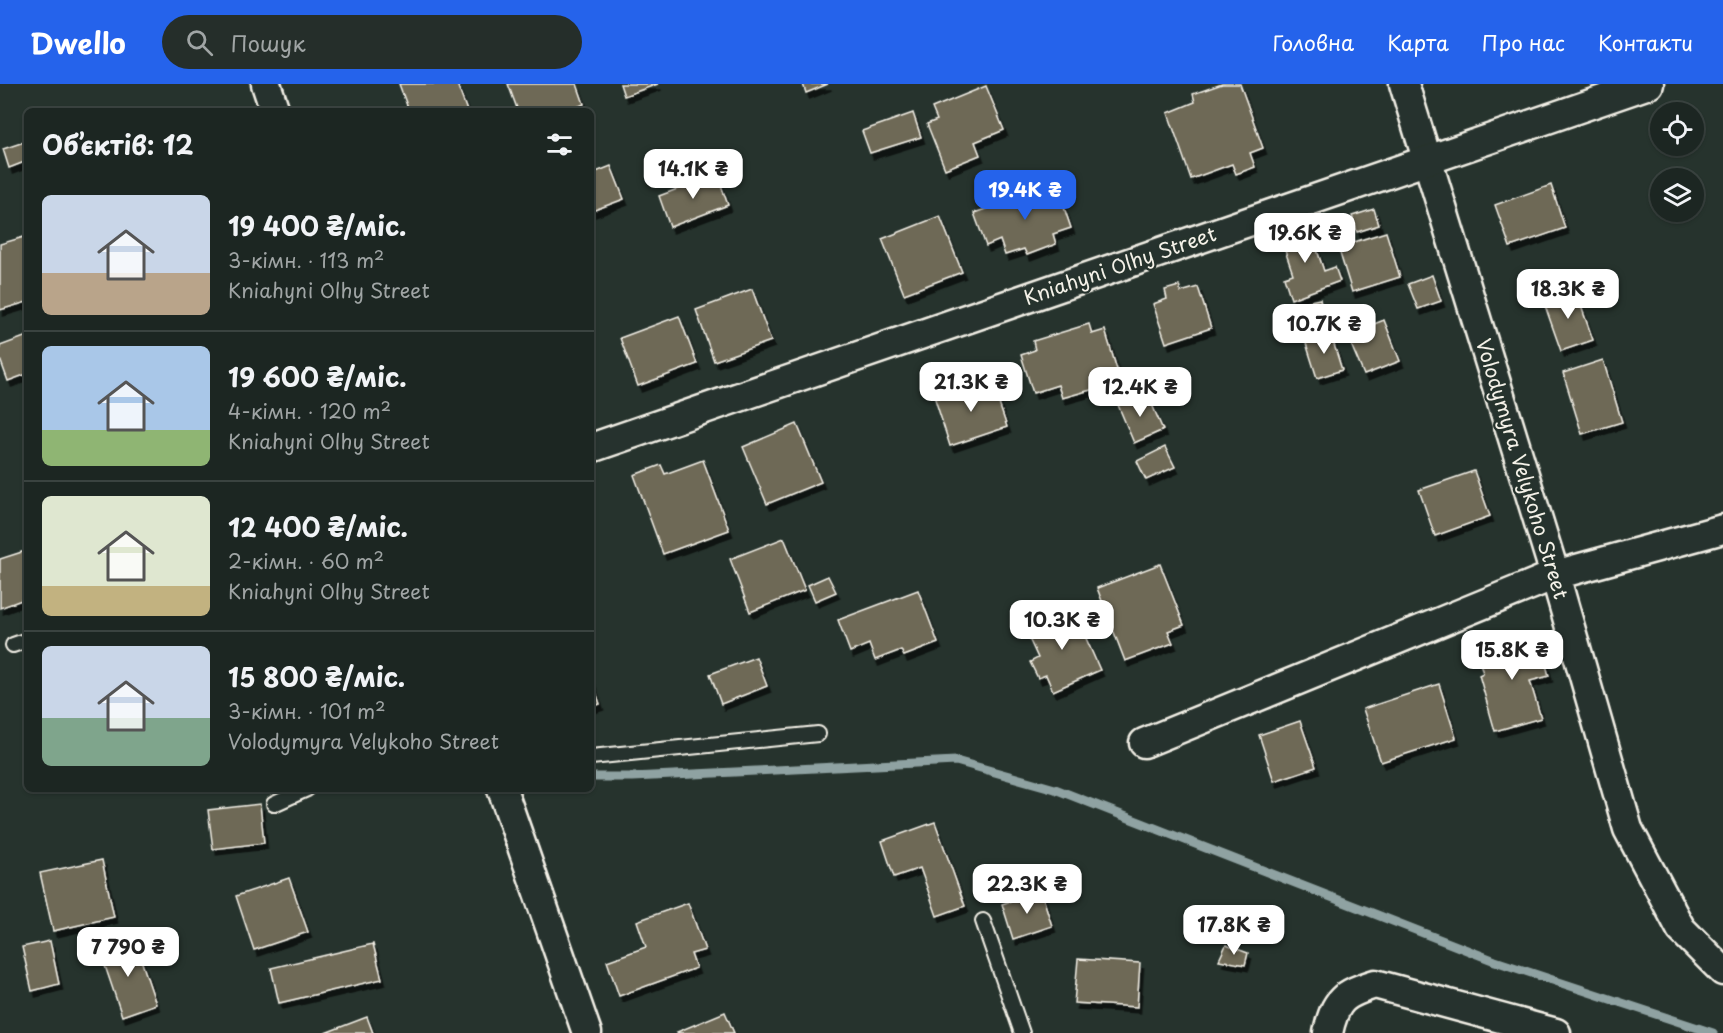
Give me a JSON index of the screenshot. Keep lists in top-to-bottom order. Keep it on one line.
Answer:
{"streets":{"street":["Kniahyni Olhy Street","Volodymyra Velykoho Street"]},"crossings":[["Kniahyni Olhy Street","Volodymyra Velykoho Street"]],"page":{"header":"Dwello","search":"Пошук","nav":["Головна","Карта","Про нас","Контакти"],"heading":"Об’єктів: 12","price":["14.1K ₴","19.4K ₴","19.6K ₴","18.3K ₴","10.7K ₴","21.3K ₴","12.4K ₴","10.3K ₴","15.8K ₴","22.3K ₴","17.8K ₴","7 790 ₴"],"list":[{"name":"19 400 ₴/міс.","note":"3-кімн. · 113 m² · Kniahyni Olhy Street"},{"name":"19 600 ₴/міс.","note":"4-кімн. · 120 m² · Kniahyni Olhy Street"},{"name":"12 400 ₴/міс.","note":"2-кімн. · 60 m² · Kniahyni Olhy Street"},{"name":"15 800 ₴/міс.","note":"3-кімн. · 101 m² · Volodymyra Velykoho Street"}]}}
